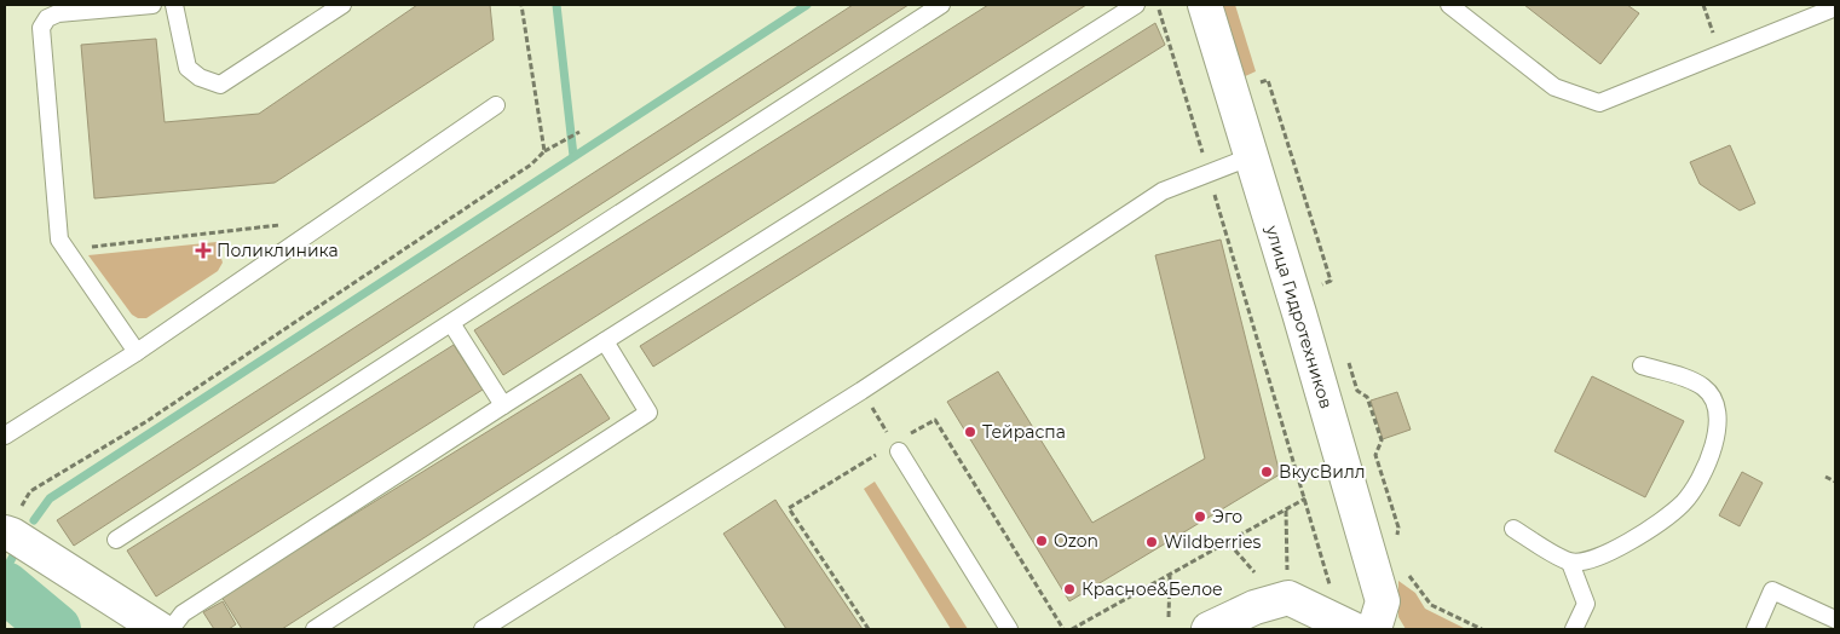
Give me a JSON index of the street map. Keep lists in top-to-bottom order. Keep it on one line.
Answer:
{"streets":{"street":["улица Гидротехников"]},"places":{"health":["Поликлиника"],"other":["Тейраспа","ВкусВилл","Эго","Ozon","Wildberries","Красное&Белое"]}}
